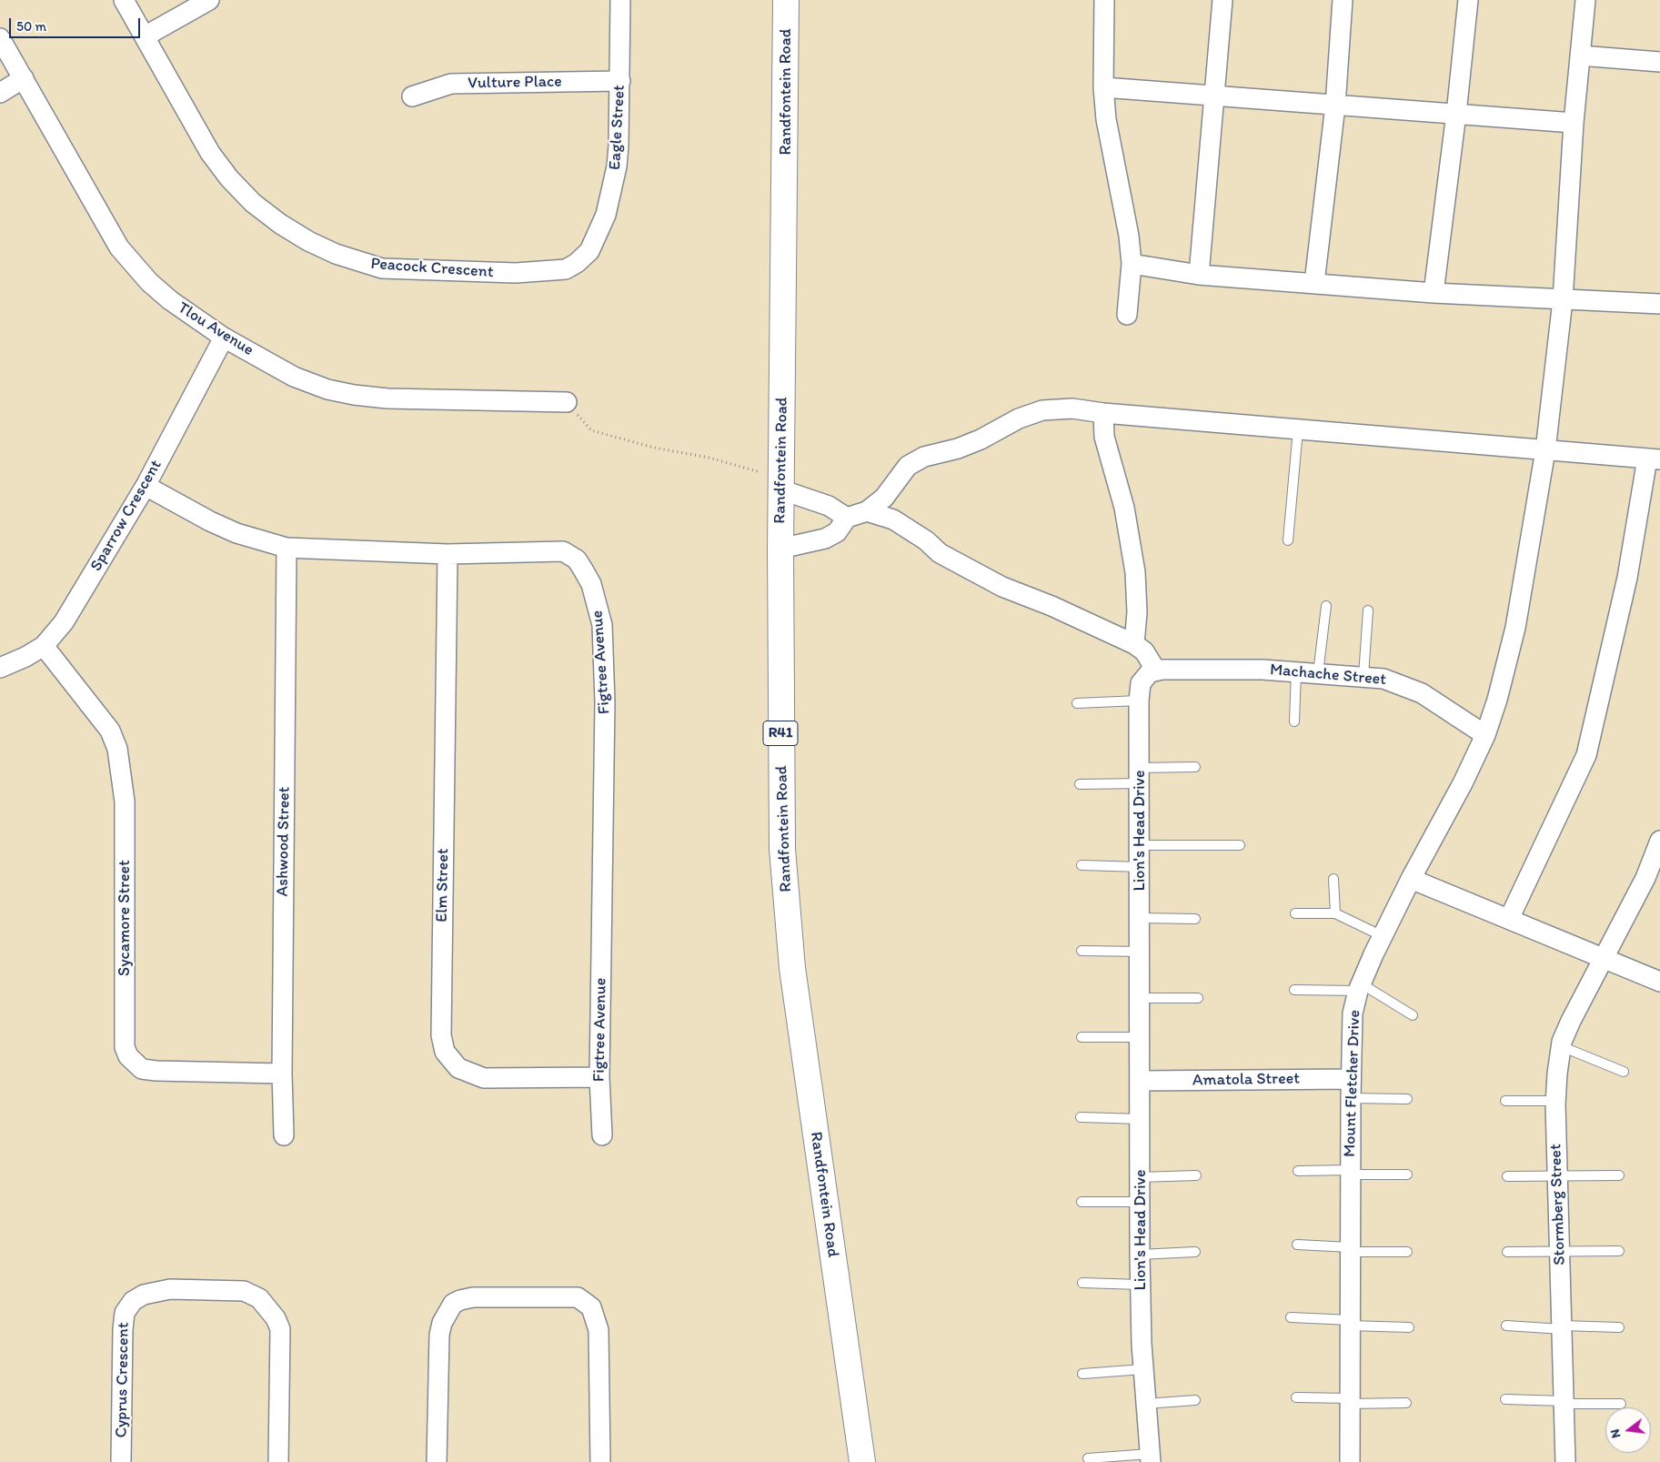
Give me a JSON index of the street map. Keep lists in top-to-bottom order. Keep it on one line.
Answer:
{"streets":{"main road":["Randfontein Road","R41"],"street":["Vulture Place","Eagle Street","Peacock Crescent","Tlou Avenue","Sparrow Crescent","Figtree Avenue","Machache Street","Lion's Head Drive","Ashwood Street","Elm Street","Sycamore Street","Amatola Street","Mount Fletcher Drive","Stormberg Street","Cyprus Crescent"]},"crossings":[["Vulture Place","Eagle Street"],["Eagle Street","Peacock Crescent"],["Tlou Avenue","Sparrow Crescent"],["Sparrow Crescent","Figtree Avenue"],["Sparrow Crescent","Sycamore Street"],["Figtree Avenue","Ashwood Street"],["Figtree Avenue","Elm Street"],["Machache Street","Lion's Head Drive"],["Machache Street","Mount Fletcher Drive"],["Lion's Head Drive","Amatola Street"],["Ashwood Street","Sycamore Street"],["Amatola Street","Mount Fletcher Drive"]],"scale_bar":"50 m","north":"left"}
